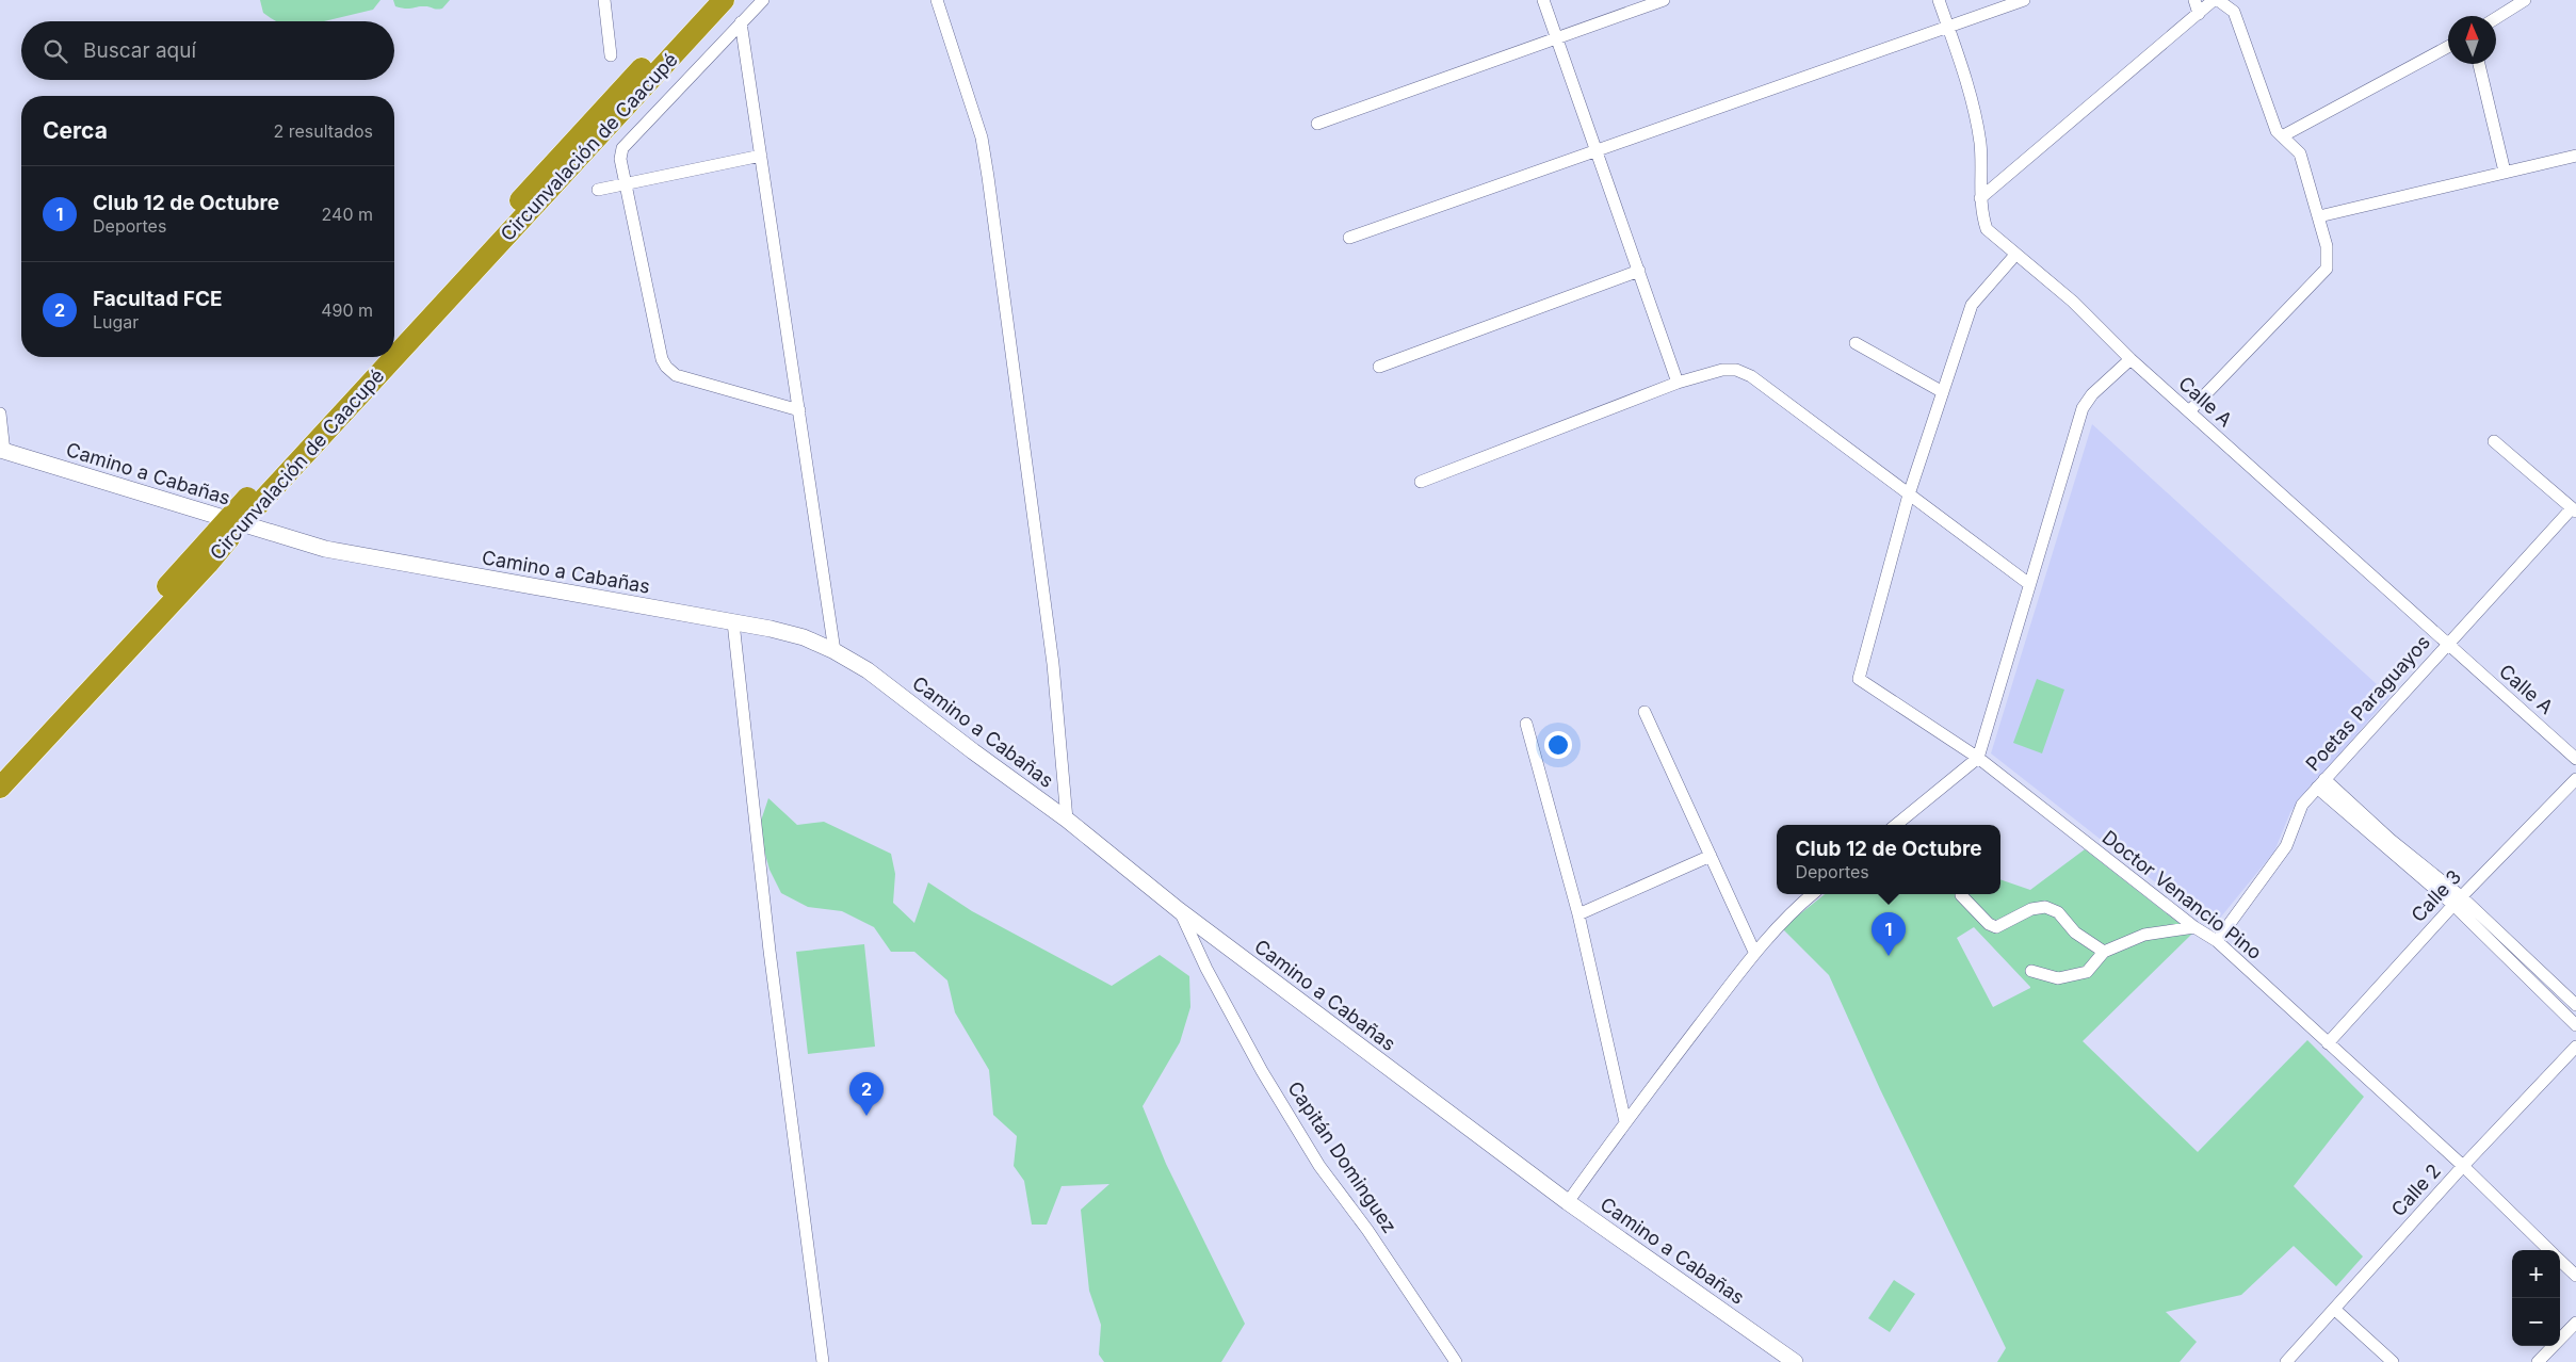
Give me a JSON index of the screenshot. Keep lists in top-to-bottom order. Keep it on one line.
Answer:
{"streets":{"highway":["Circunvalación de Caacupé"],"street":["Calle A","Camino a Cabañas","Poetas Paraguayos","Doctor Venancio Pino","Calle 3","Capitán Dominguez","Calle 2"]},"crossings":[["Calle A","Poetas Paraguayos"],["Camino a Cabañas","Capitán Dominguez"],["Poetas Paraguayos","Doctor Venancio Pino"],["Doctor Venancio Pino","Calle 3"],["Doctor Venancio Pino","Calle 2"]],"north":"top","page":{"search":"Buscar aquí","heading":["Cerca","2 resultados"],"list":[{"mark":"1","name":"Club 12 de Octubre","note":"Deportes","value":"240 m"},{"mark":"2","name":"Facultad FCE","note":"Lugar","value":"490 m"}],"popup":["Club 12 de Octubre","Deportes"],"pins":["1","2"],"map_buttons":["+","−"]}}
